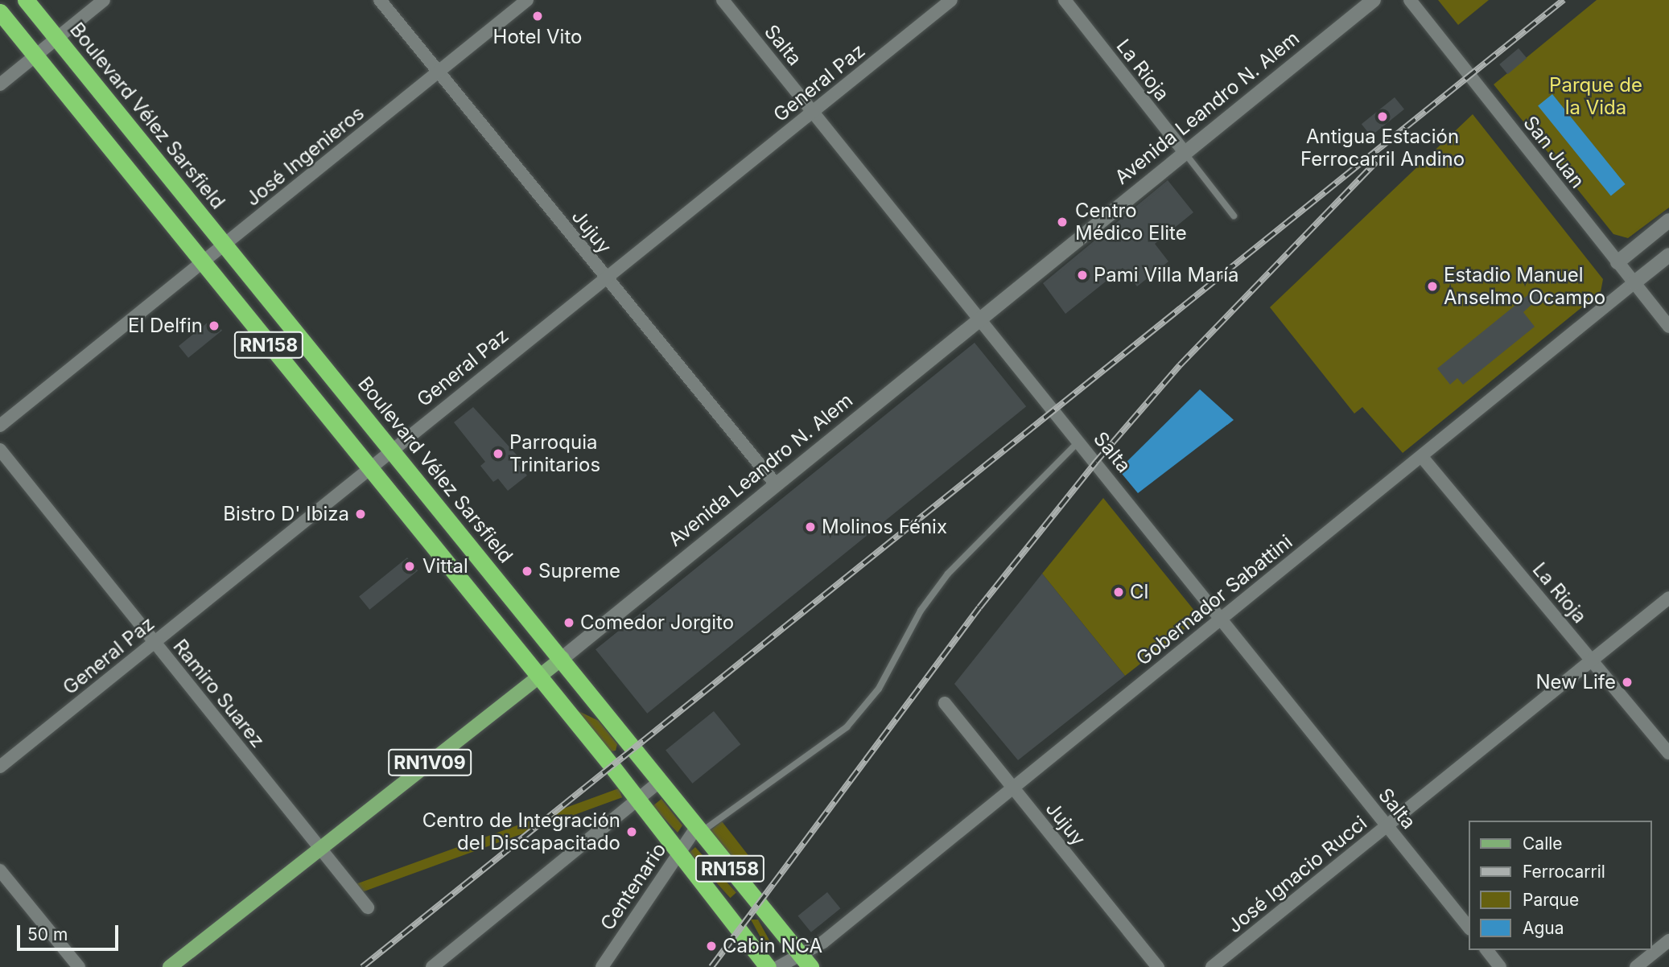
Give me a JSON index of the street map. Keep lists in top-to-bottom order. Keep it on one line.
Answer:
{"streets":{"highway":["Boulevard Vélez Sarsfield","RN158"],"main road":["Avenida Leandro N. Alem","RN1V09"],"street":["Salta","La Rioja","General Paz","San Juan","José Ingenieros","Jujuy","Gobernador Sabattini","Ramiro Suarez","José Ignacio Rucci","Centenario"]},"crossings":[["Salta","General Paz"],["Salta","Avenida Leandro N. Alem"],["Salta","Gobernador Sabattini"],["Salta","José Ignacio Rucci"],["La Rioja","Avenida Leandro N. Alem"],["La Rioja","Gobernador Sabattini"],["La Rioja","José Ignacio Rucci"],["General Paz","Boulevard Vélez Sarsfield"],["General Paz","Jujuy"],["General Paz","RN158"],["General Paz","Ramiro Suarez"],["Avenida Leandro N. Alem","Boulevard Vélez Sarsfield"],["Avenida Leandro N. Alem","Jujuy"],["Avenida Leandro N. Alem","RN158"],["Avenida Leandro N. Alem","Ramiro Suarez"],["Boulevard Vélez Sarsfield","José Ingenieros"],["Boulevard Vélez Sarsfield","Gobernador Sabattini"],["Boulevard Vélez Sarsfield","Centenario"],["San Juan","Gobernador Sabattini"],["José Ingenieros","Jujuy"],["José Ingenieros","RN158"],["Jujuy","Gobernador Sabattini"],["RN158","Centenario"]],"parks":["Parque de la Vida"],"places":["Hotel Vito","Antigua Estación Ferrocarril Andino","Centro Médico Elite","Pami Villa María","Estadio Manuel Anselmo Ocampo","El Delfin","Parroquia Trinitarios","Bistro D' Ibiza","Molinos Fénix","Vittal","Supreme","Cl","Comedor Jorgito","New Life","Centro de Integración del Discapacitado","Cabin NCA"],"legend":["Calle","Ferrocarril","Parque","Agua"],"scale_bar":"50 m"}
